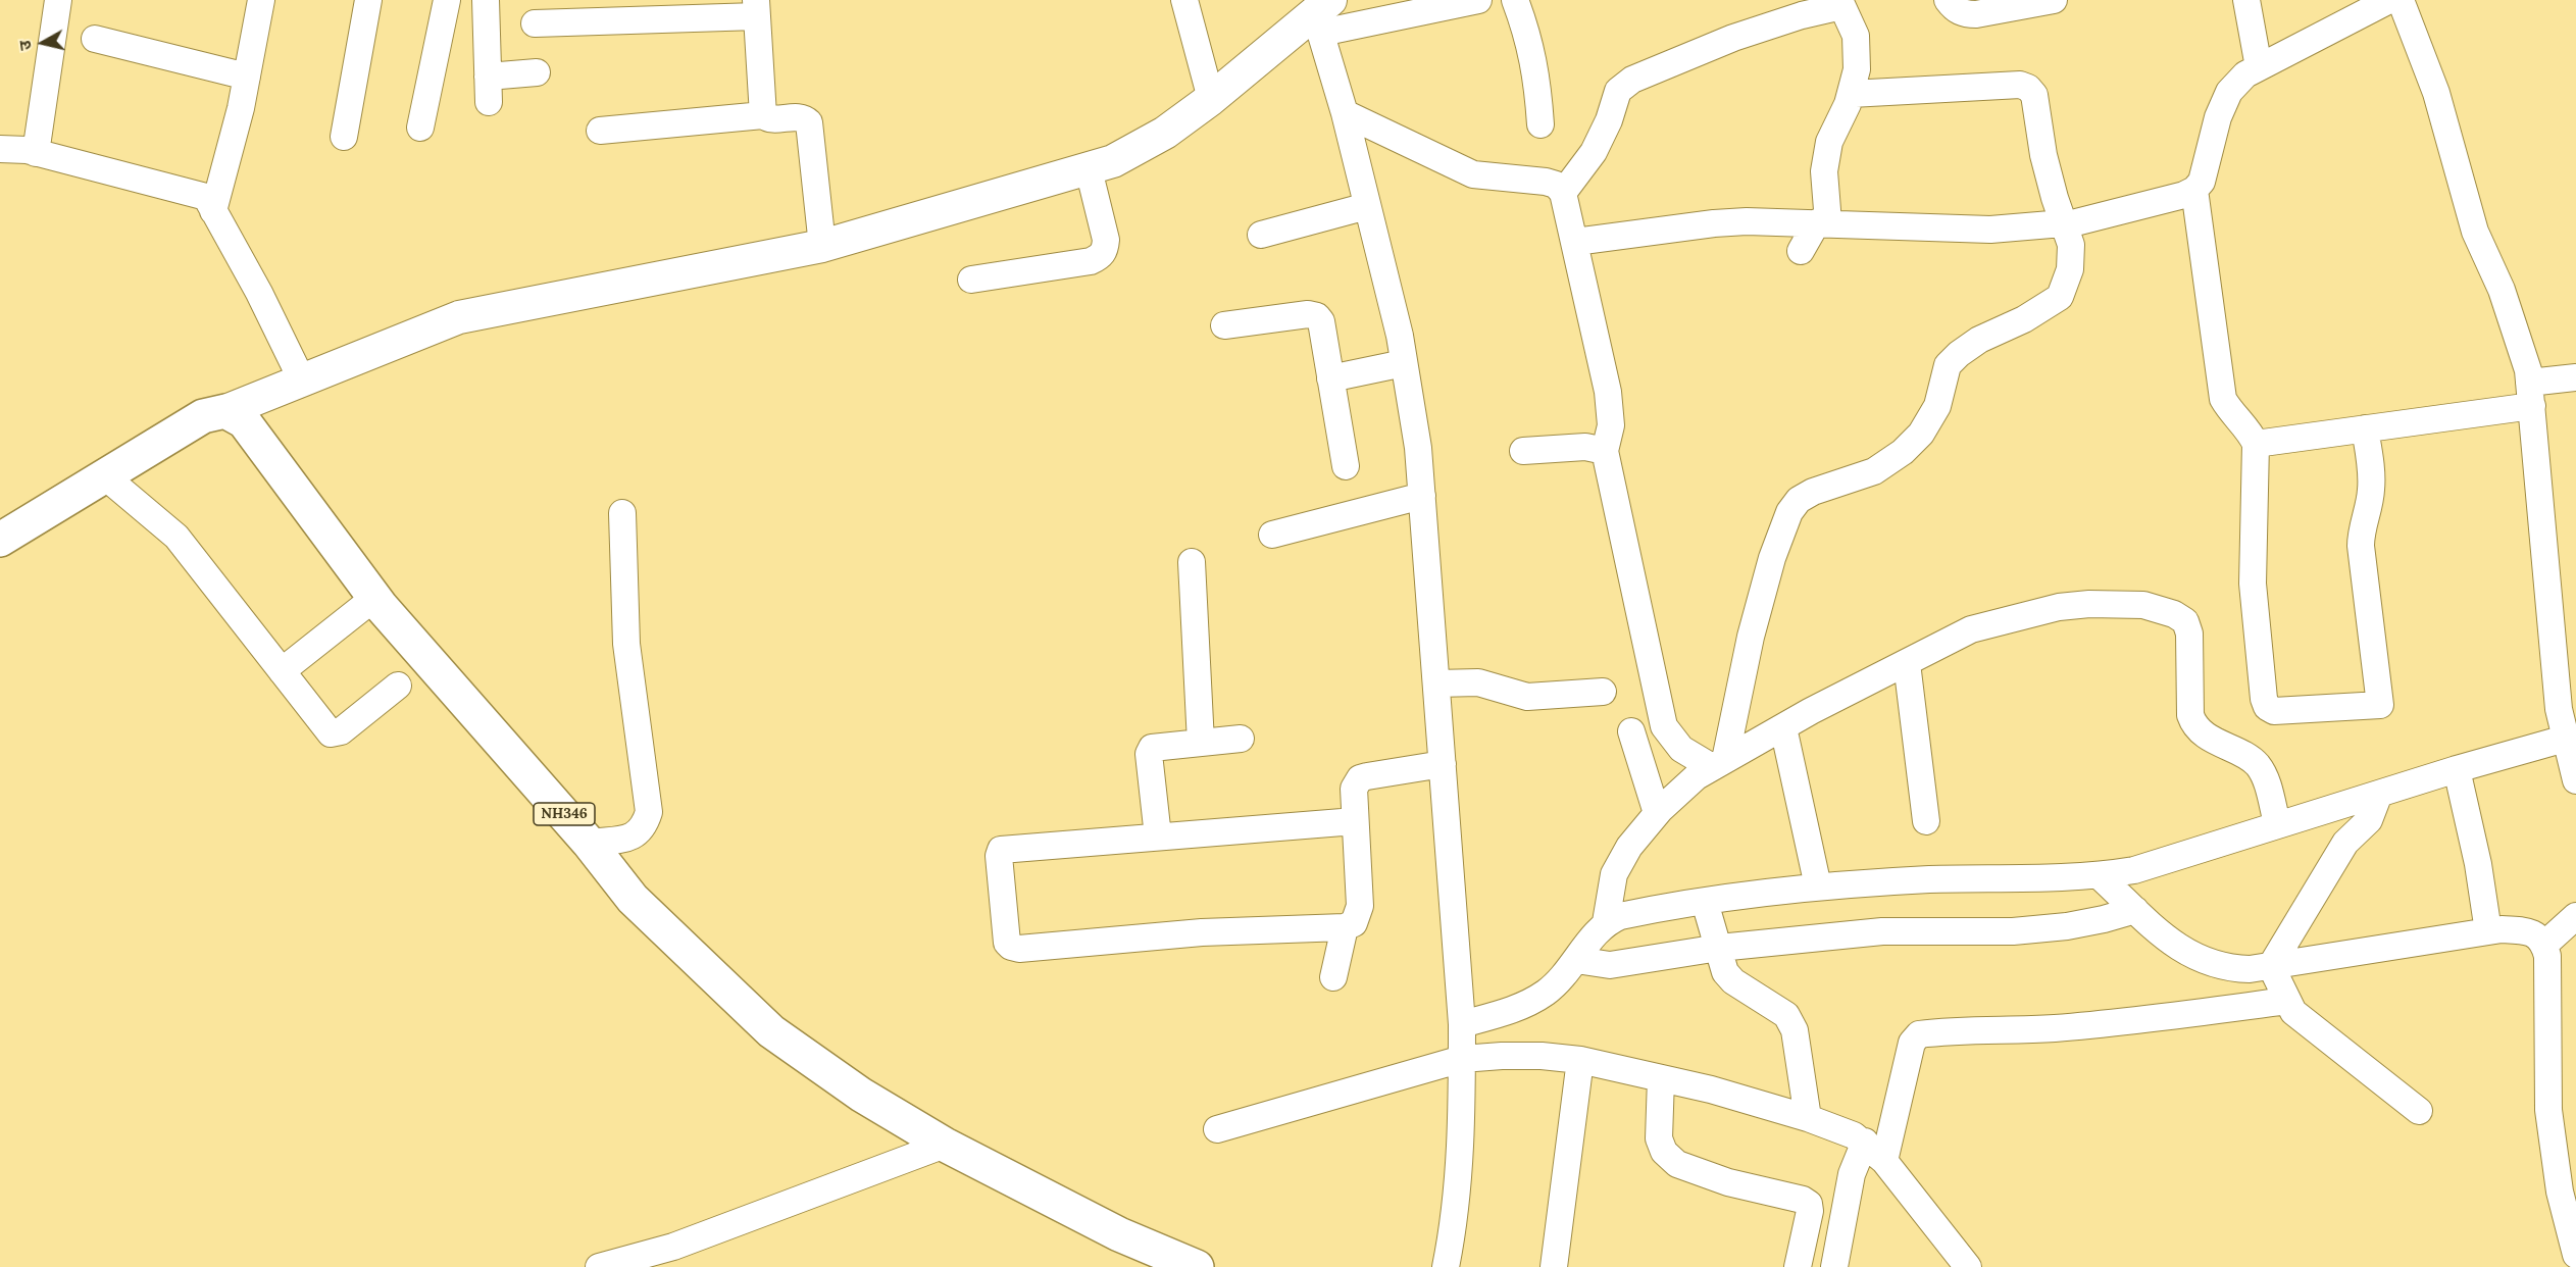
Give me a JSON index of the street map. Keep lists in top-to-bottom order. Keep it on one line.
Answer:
{"streets":{"highway":["NH346"]},"north":"left"}
